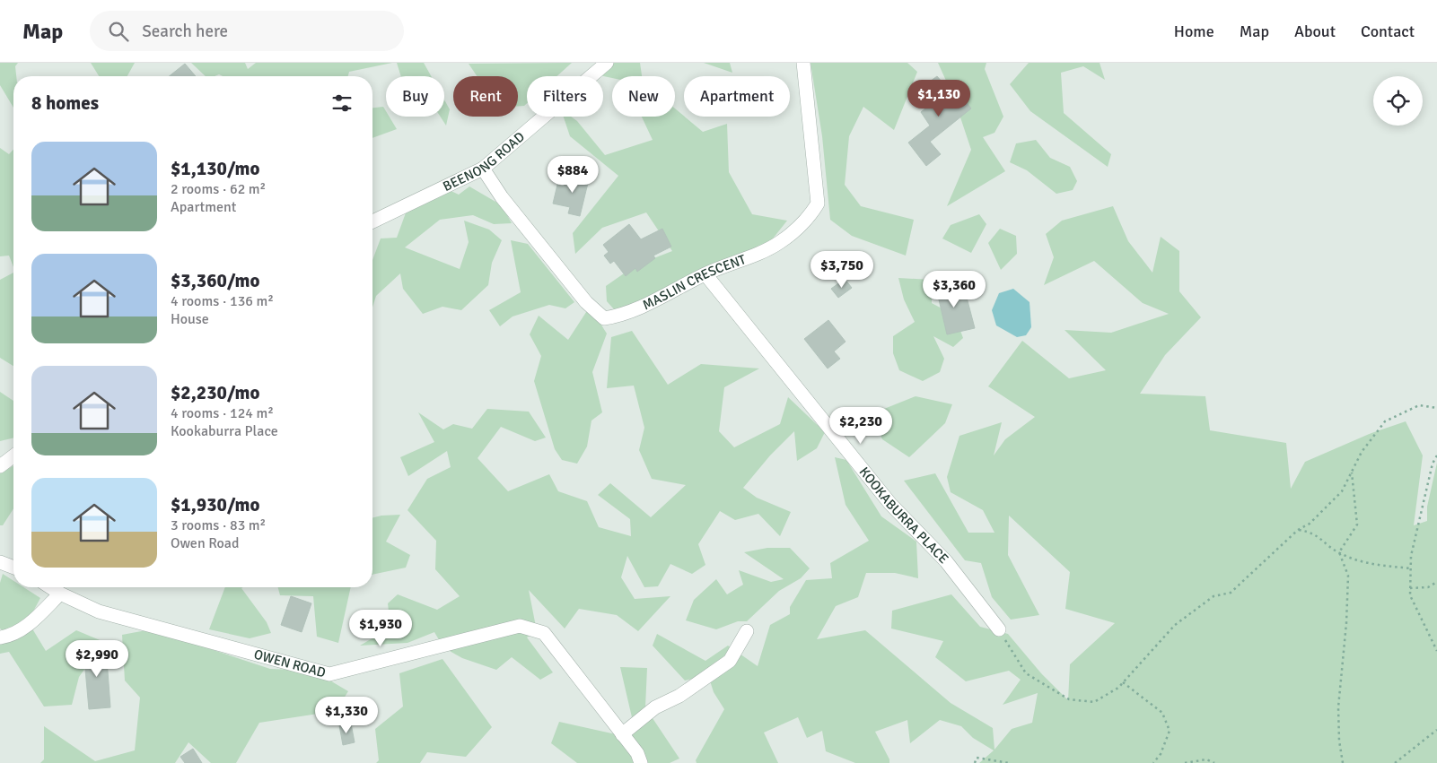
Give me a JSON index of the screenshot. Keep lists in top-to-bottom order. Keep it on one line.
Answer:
{"streets":{"street":["BEENONG ROAD","MASLIN CRESCENT","KOOKABURRA PLACE","OWEN ROAD"]},"crossings":[["BEENONG ROAD","MASLIN CRESCENT"],["MASLIN CRESCENT","KOOKABURRA PLACE"]],"page":{"header":"Map","search":"Search here","nav":["Home","Map","About","Contact"],"chip":["Buy","Rent","Filters","New","Apartment"],"heading":"8 homes","price":["$1,130","$884","$3,750","$3,360","$2,230","$1,930","$2,990","$1,330"],"list":[{"name":"$1,130/mo","note":"2 rooms · 62 m² · Apartment"},{"name":"$3,360/mo","note":"4 rooms · 136 m² · House"},{"name":"$2,230/mo","note":"4 rooms · 124 m² · Kookaburra Place"},{"name":"$1,930/mo","note":"3 rooms · 83 m² · Owen Road"}]}}
